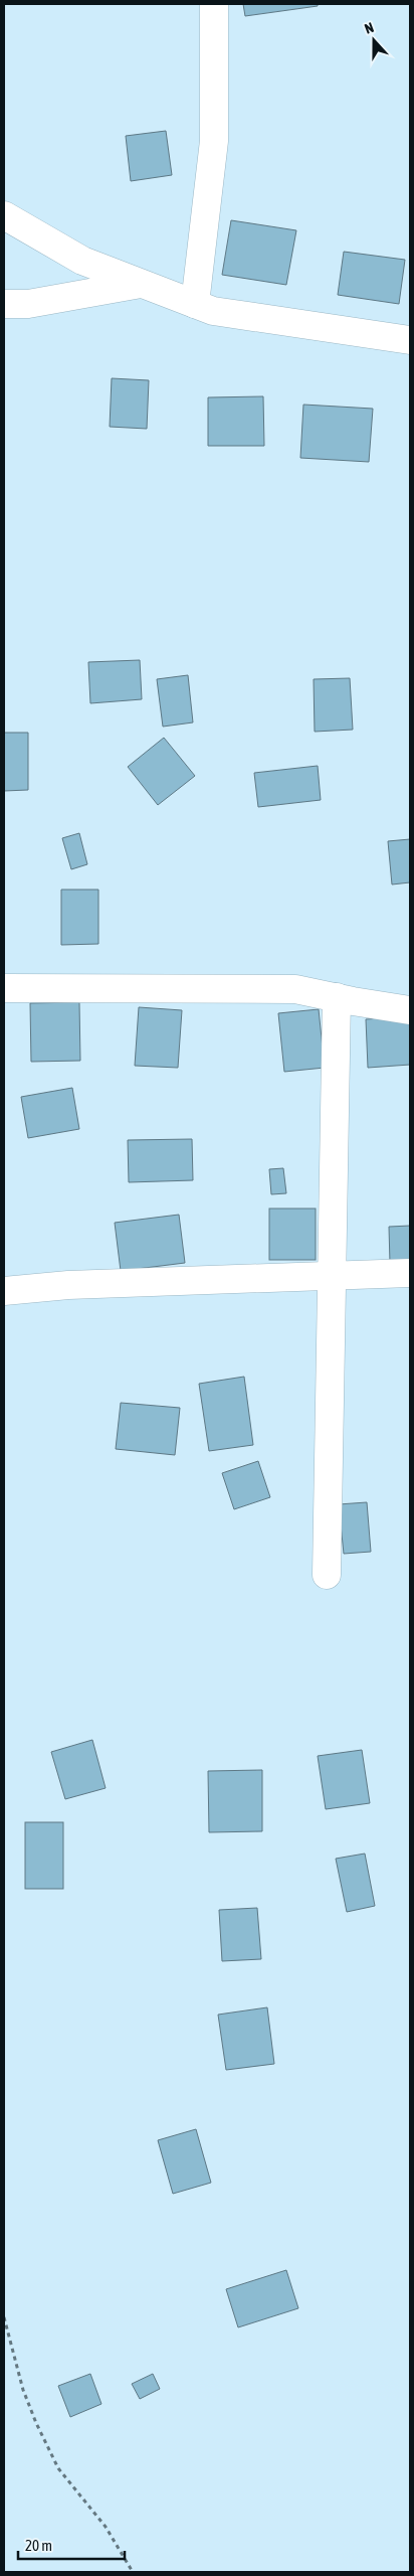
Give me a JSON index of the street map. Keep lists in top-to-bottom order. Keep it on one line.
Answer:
{"scale_bar":"20 m","north":"top"}
